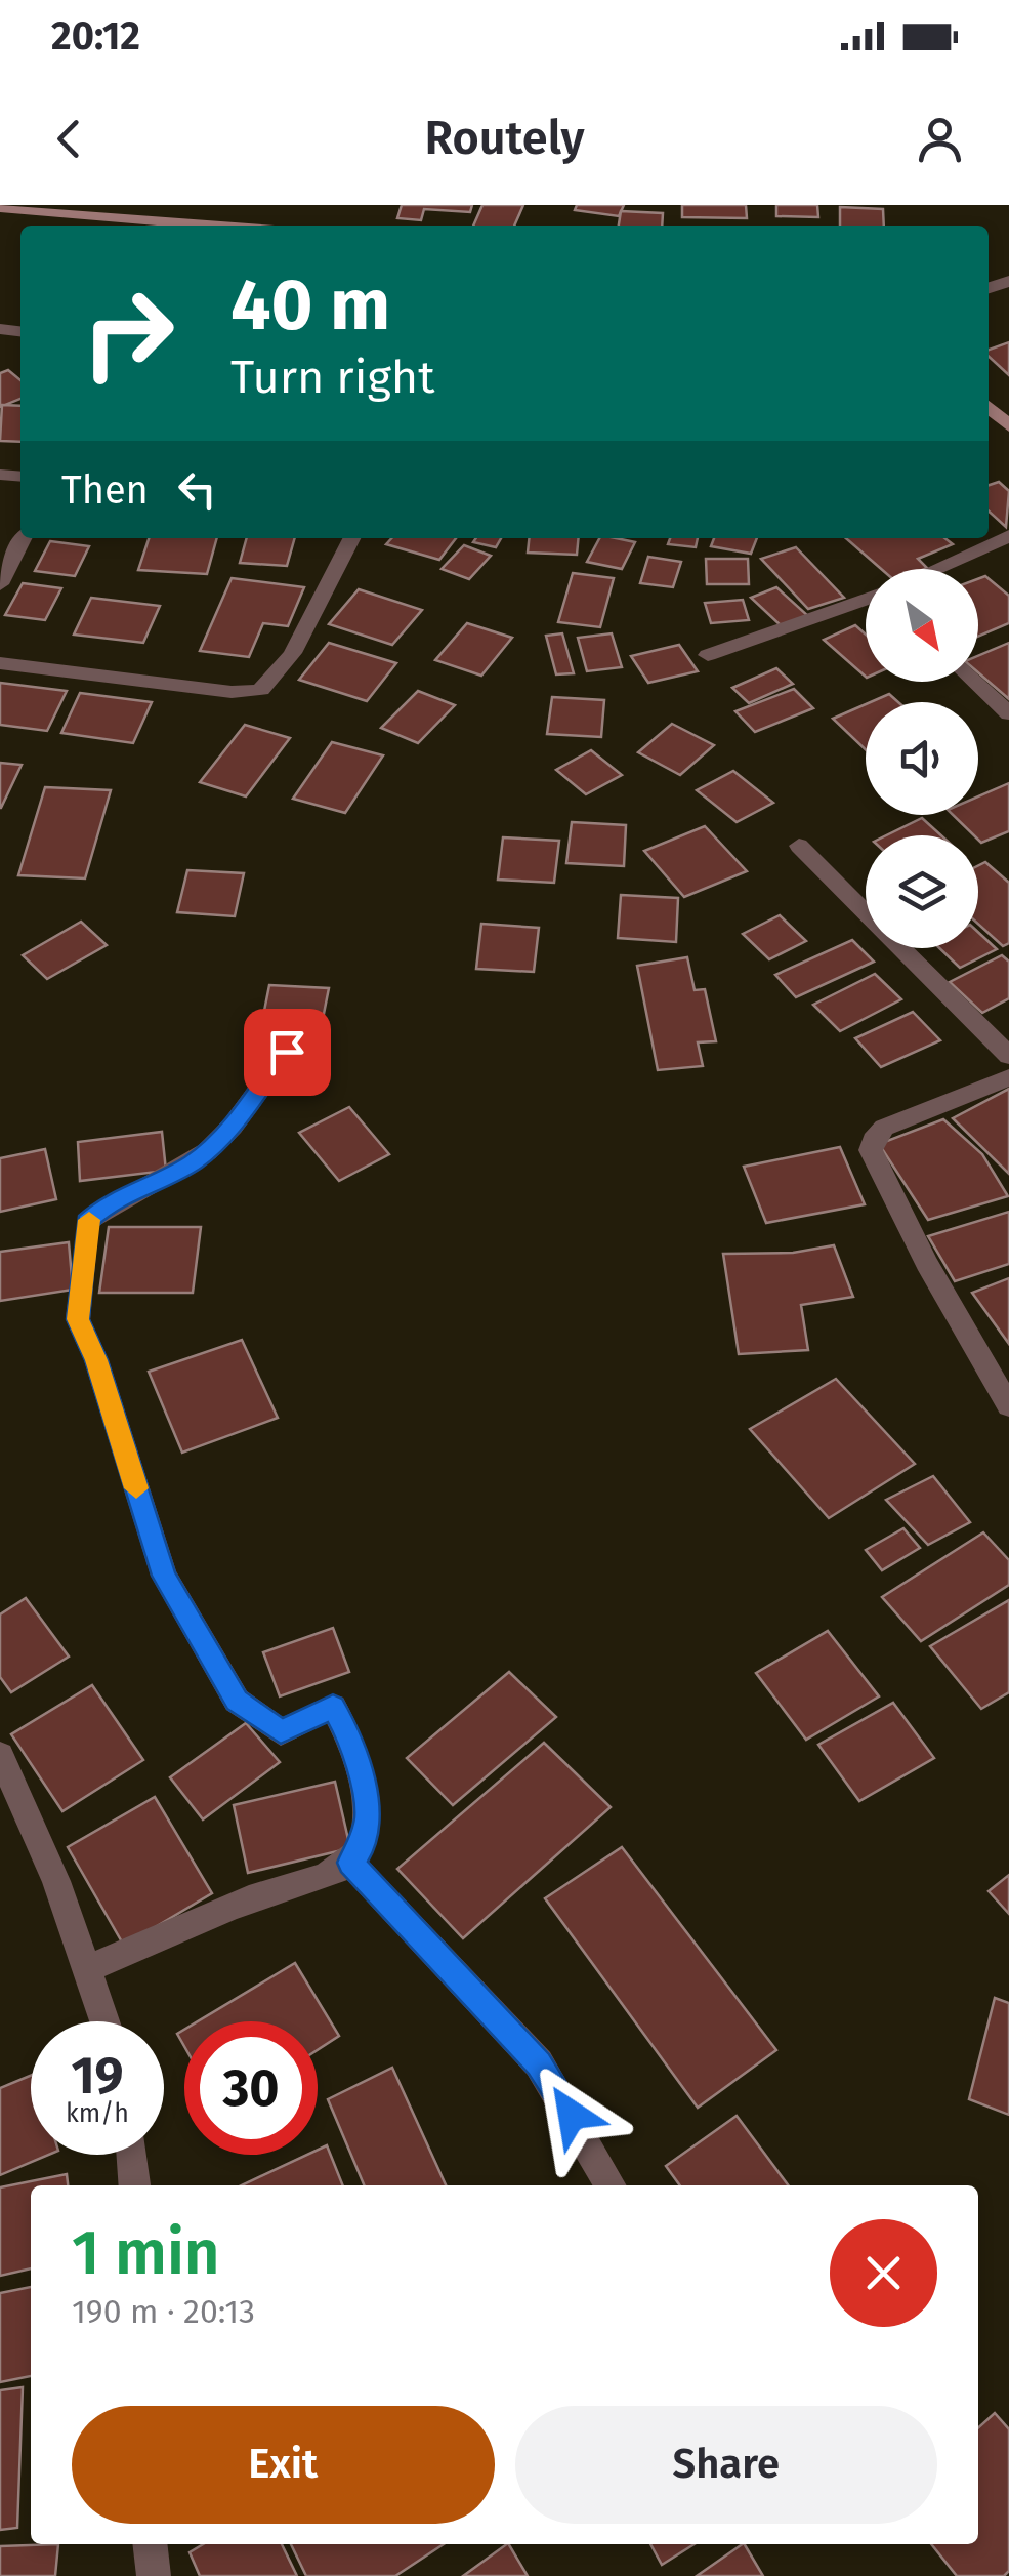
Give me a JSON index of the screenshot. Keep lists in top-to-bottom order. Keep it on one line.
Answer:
{"north":"bottom right","page":{"status":"20:12","header":"Routely","turn":["40 m","Turn right"],"then":"Then","speed":"19 km/h","limit":"30","heading":["1 min","190 m · 20:13"],"buttons":["Exit","Share"]}}
